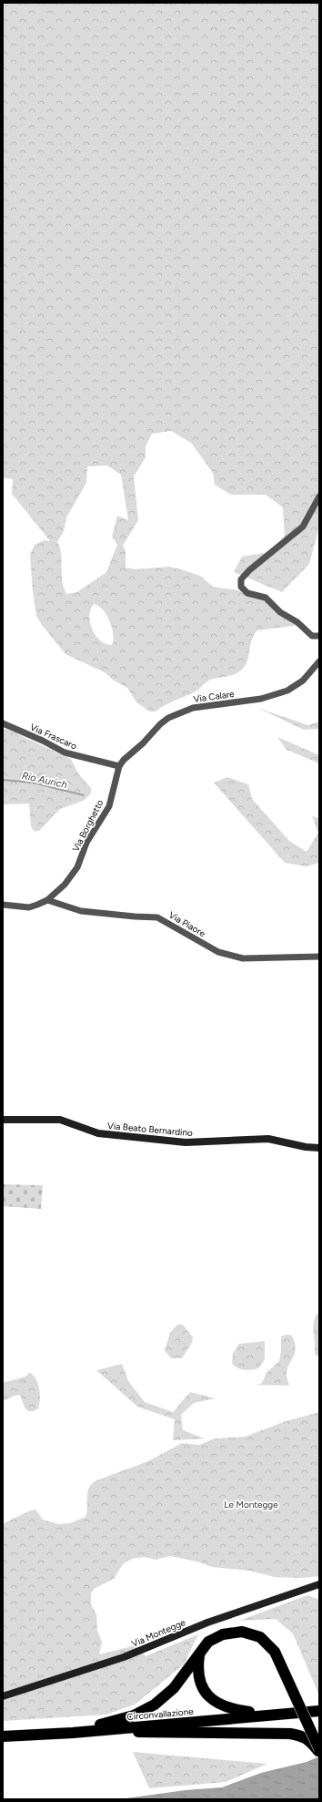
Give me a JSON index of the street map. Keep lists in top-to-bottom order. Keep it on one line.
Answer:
{"streets":{"highway":["Circonvallazione"],"street":["Via Calare","Via Frascaro","Via Borghetto","Via Piaore","Via Beato Bernardino","Via Montegge"]},"crossings":[["Via Calare","Via Frascaro"],["Via Calare","Via Borghetto"],["Via Frascaro","Via Borghetto"],["Via Borghetto","Via Piaore"]],"water":["Rio Aurich"],"parks":["Le Montegge"]}
